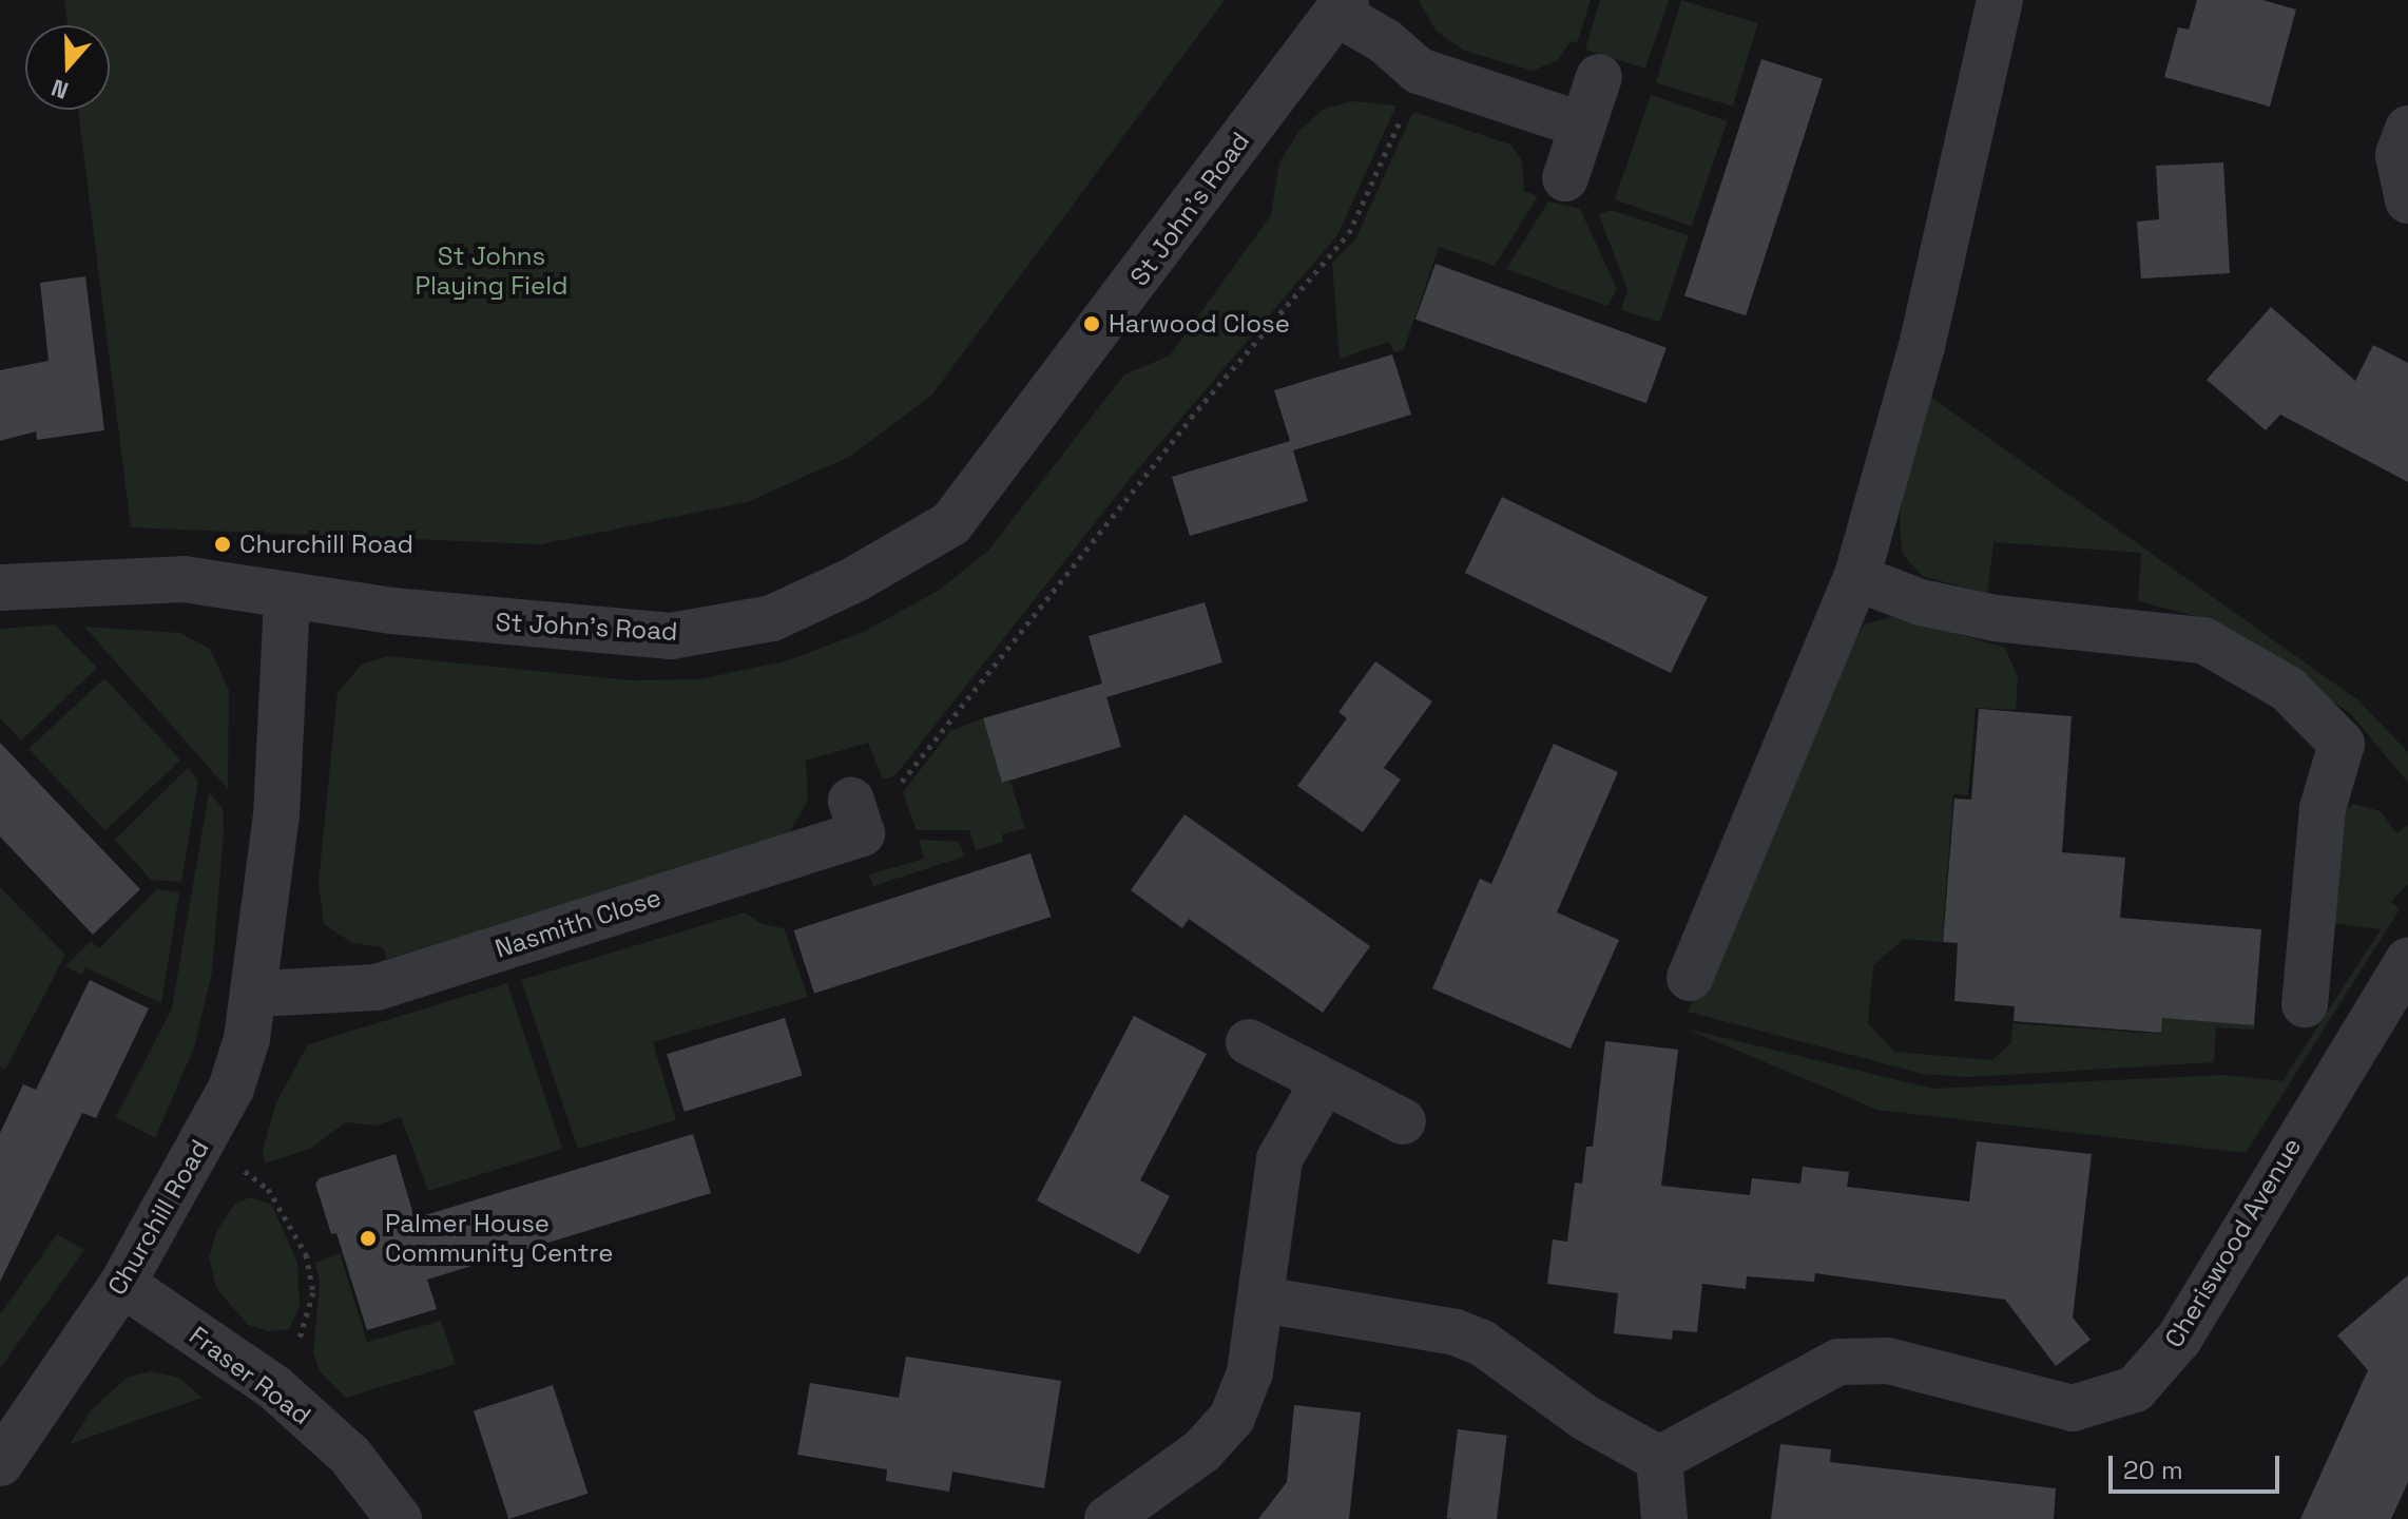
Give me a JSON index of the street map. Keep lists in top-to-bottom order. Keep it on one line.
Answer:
{"streets":{"street":["St John's Road","Nasmith Close","Churchill Road","Cheriswood Avenue","Fraser Road"]},"crossings":[["St John's Road","Churchill Road"],["Nasmith Close","Churchill Road"],["Churchill Road","Fraser Road"]],"parks":["St Johns Playing Field"],"places":["Harwood Close","Churchill Road","Palmer House Community Centre"],"scale_bar":"20 m","north":"bottom"}
